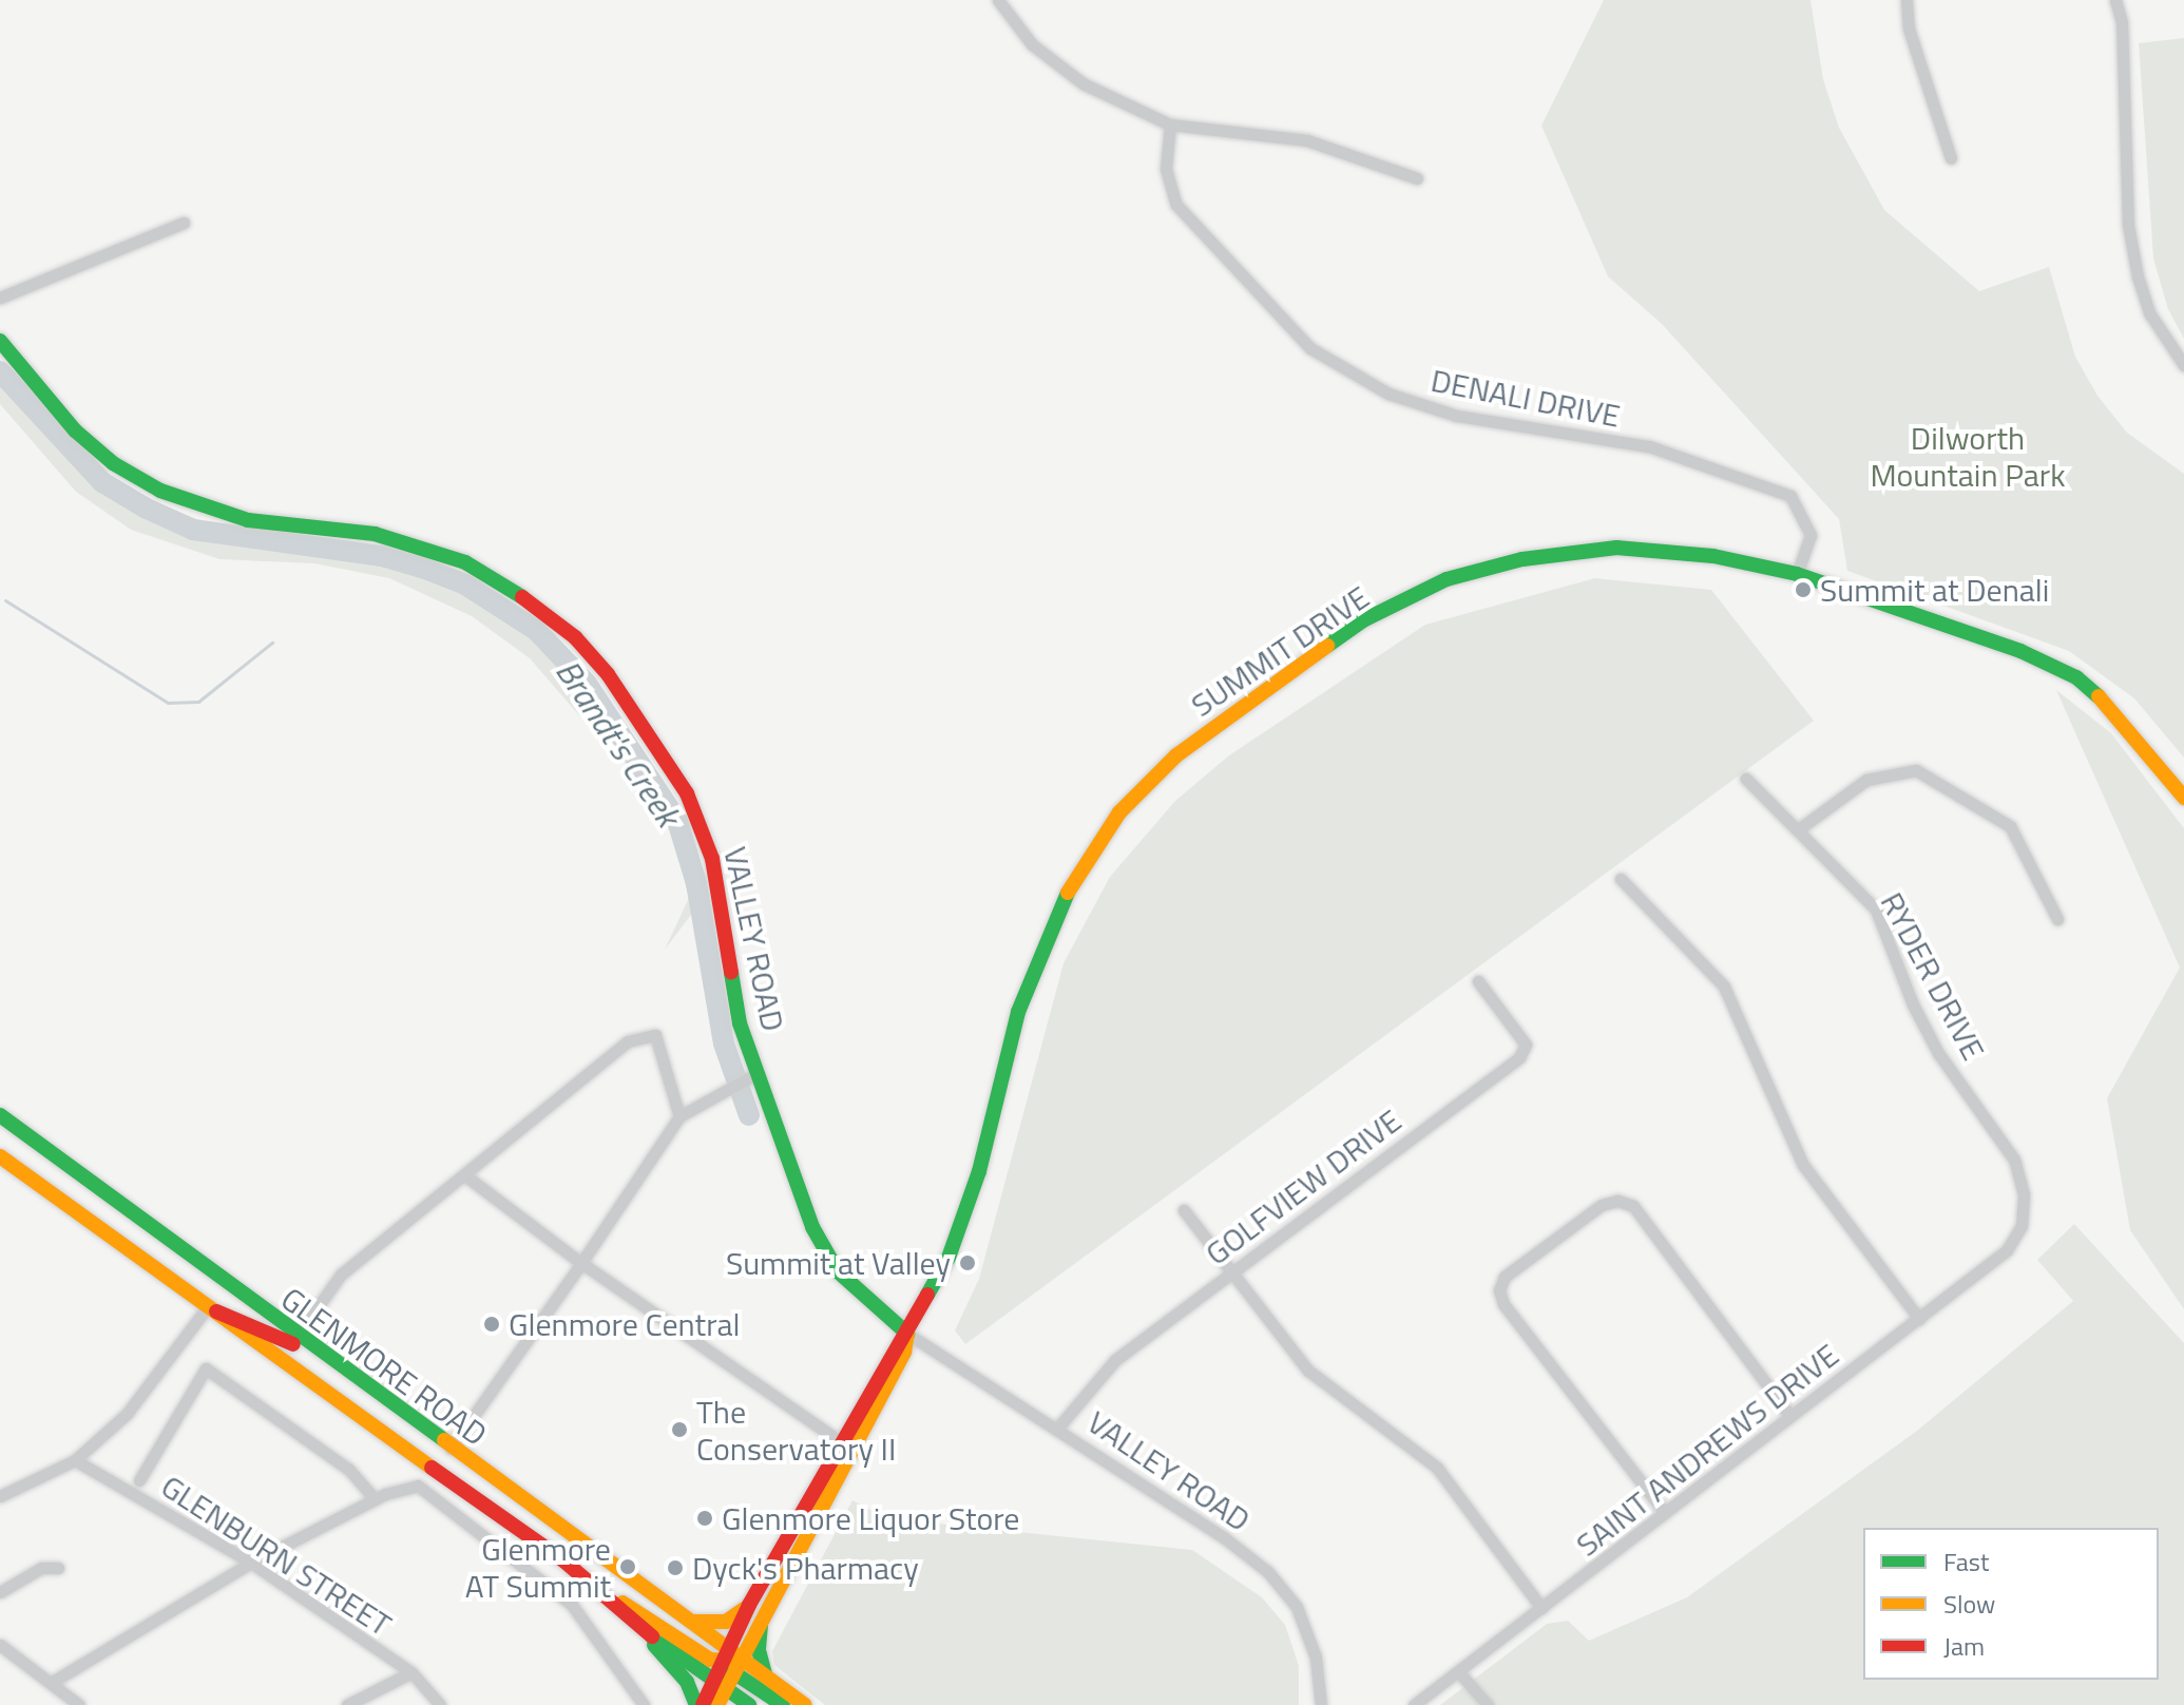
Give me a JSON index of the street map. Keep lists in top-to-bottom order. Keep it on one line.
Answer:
{"streets":{"main road":["SUMMIT DRIVE","VALLEY ROAD","GLENMORE ROAD"],"street":["DENALI DRIVE","RYDER DRIVE","GOLFVIEW DRIVE","SAINT ANDREWS DRIVE","GLENBURN STREET"]},"crossings":[["DENALI DRIVE","SUMMIT DRIVE"],["SUMMIT DRIVE","VALLEY ROAD"],["SUMMIT DRIVE","GLENMORE ROAD"],["VALLEY ROAD","GOLFVIEW DRIVE"],["RYDER DRIVE","SAINT ANDREWS DRIVE"]],"water":["Brandt's Creek"],"parks":["Dilworth Mountain Park"],"places":["Summit at Denali","Summit at Valley","Glenmore Central","The Conservatory II","Glenmore Liquor Store","Glenmore AT Summit","Dyck's Pharmacy"],"legend":["Fast","Slow","Jam"]}
